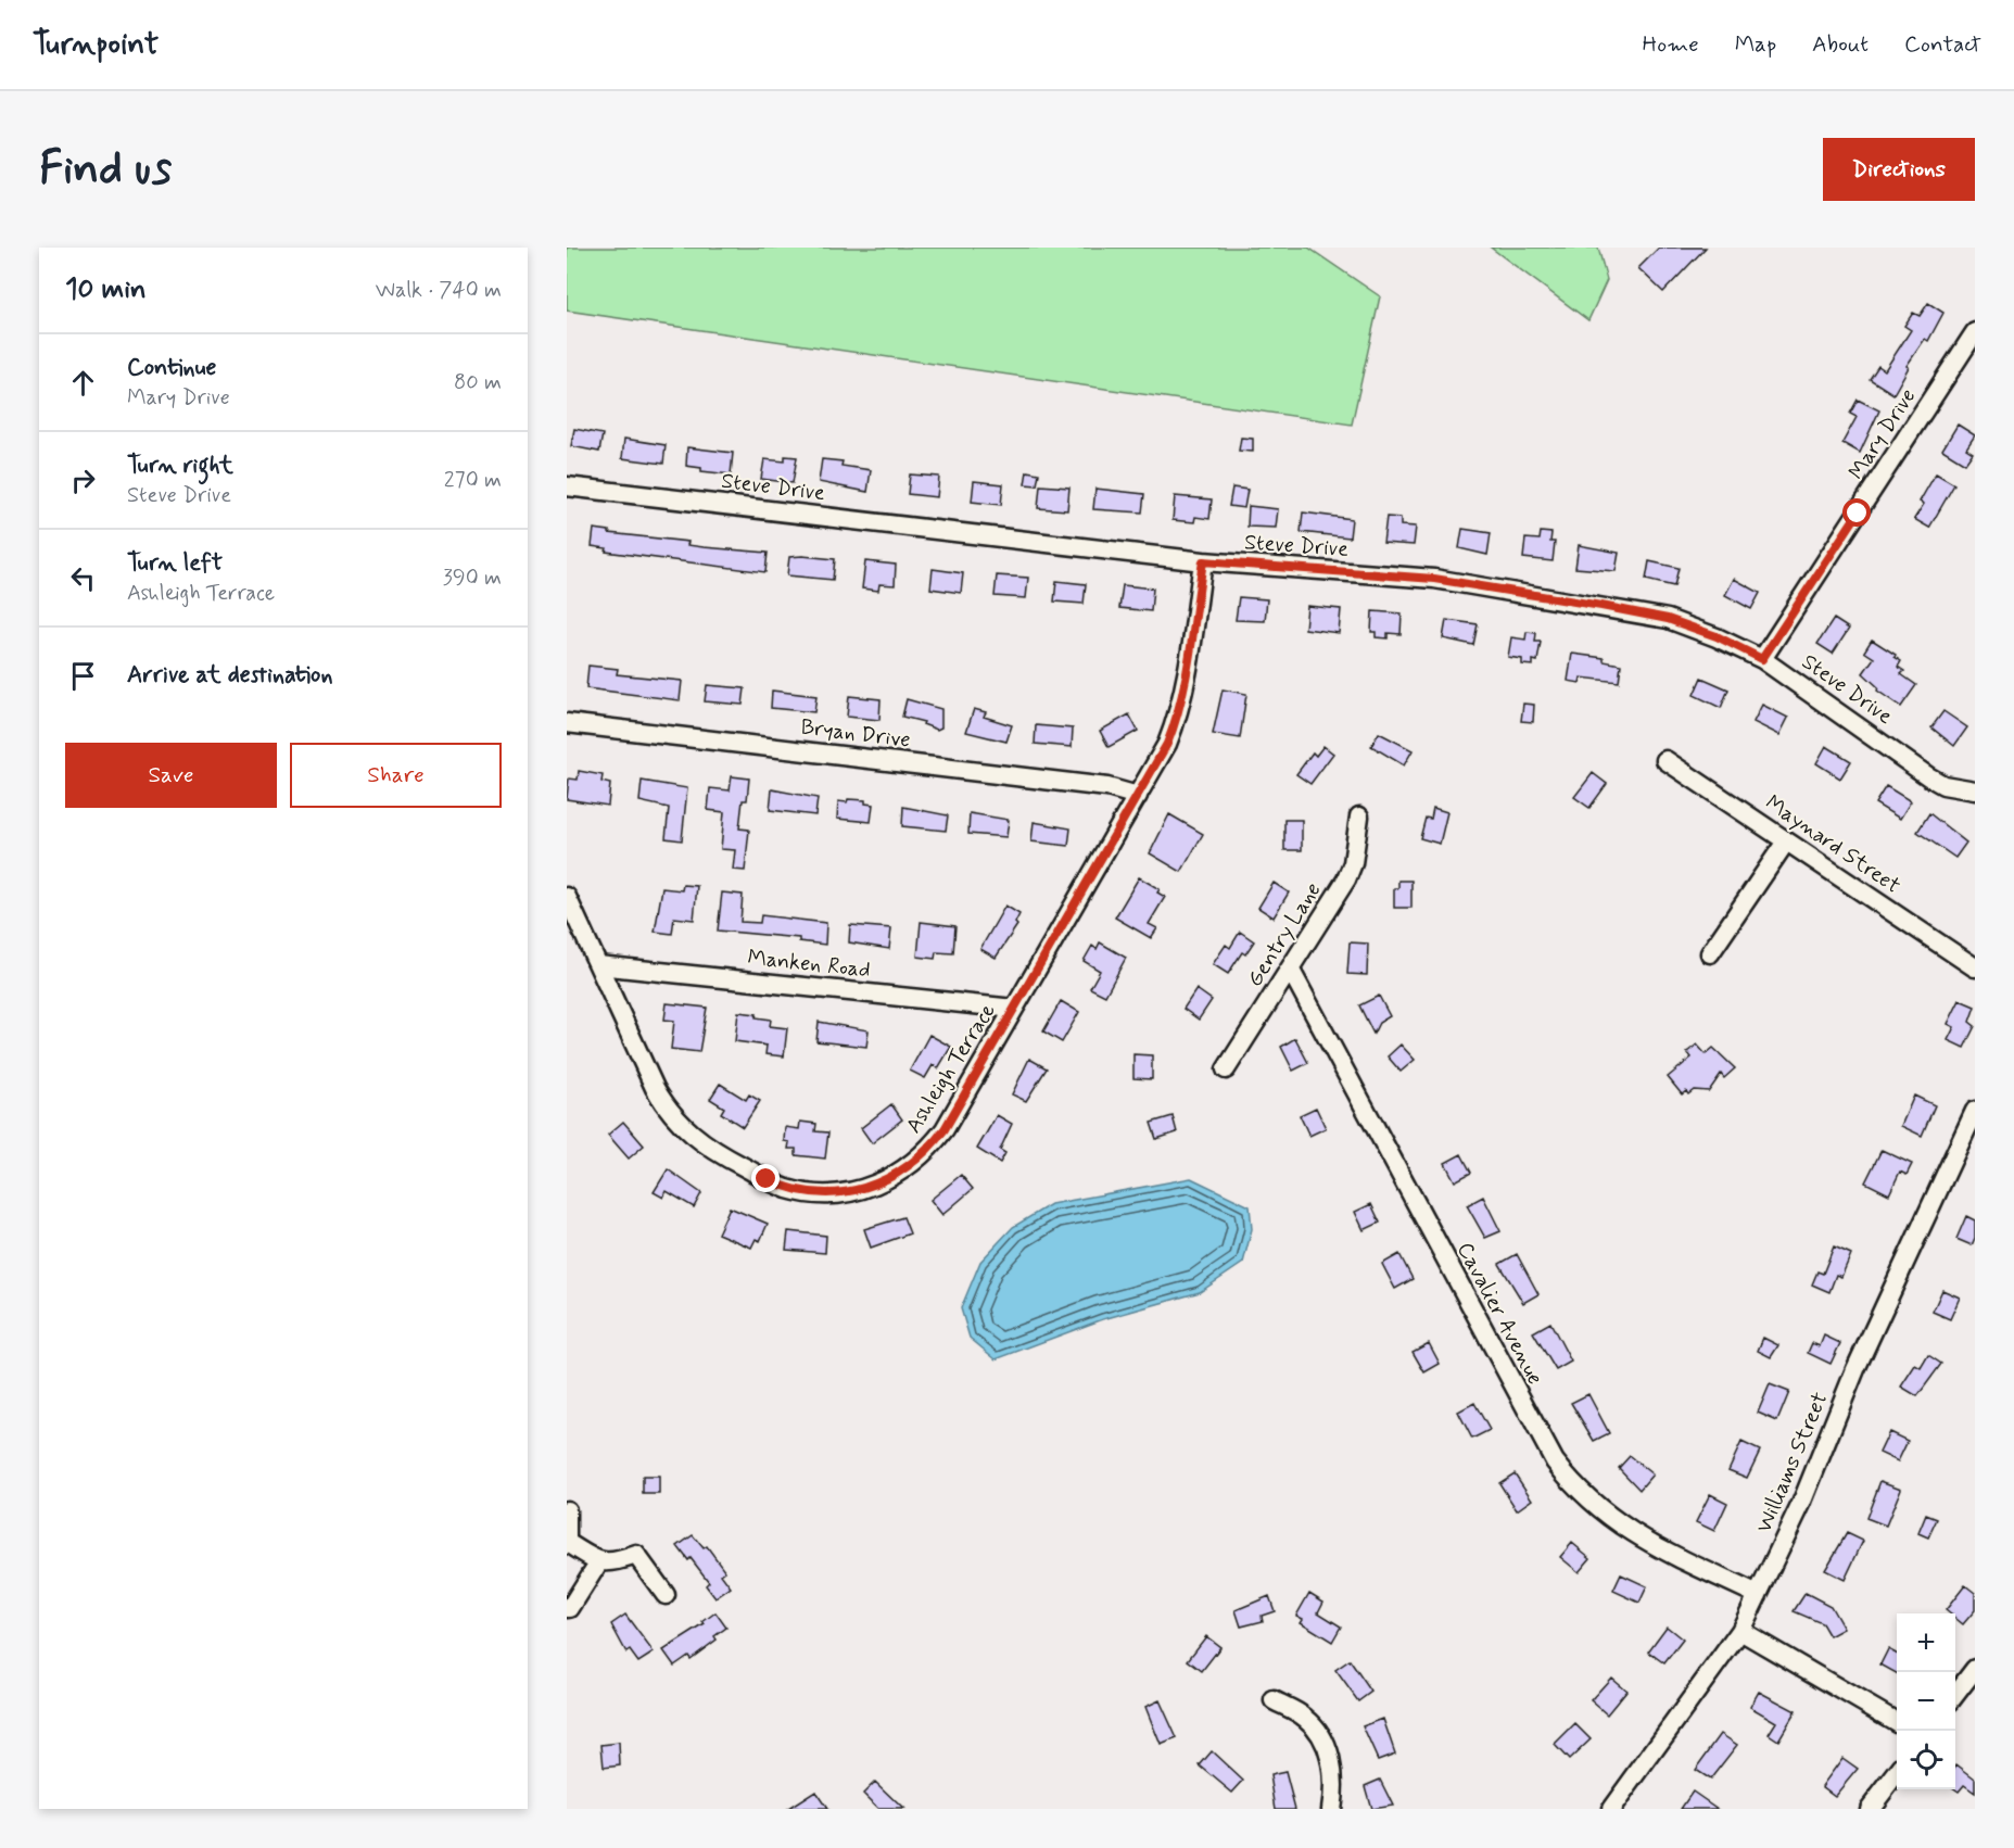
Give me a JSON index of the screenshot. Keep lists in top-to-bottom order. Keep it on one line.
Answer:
{"streets":{"street":["Mary Drive","Steve Drive","Bryan Drive","Maynard Street","Gentry Lane","Manken Road","Ashleigh Terrace","Cavalier Avenue","Williams Street"]},"crossings":[["Mary Drive","Steve Drive"],["Steve Drive","Ashleigh Terrace"],["Bryan Drive","Ashleigh Terrace"],["Gentry Lane","Cavalier Avenue"],["Manken Road","Ashleigh Terrace"],["Cavalier Avenue","Williams Street"]],"page":{"header":"Turnpoint","nav":["Home","Map","About","Contact"],"buttons":["Directions",["Save","Share"]],"title":"Find us","heading":["10 min","Walk · 740 m"],"list":[["Continue","Mary Drive","80 m"],["Turn right","Steve Drive","270 m"],["Turn left","Ashleigh Terrace","390 m"],"Arrive at destination"],"map_buttons":["+","−"]}}
